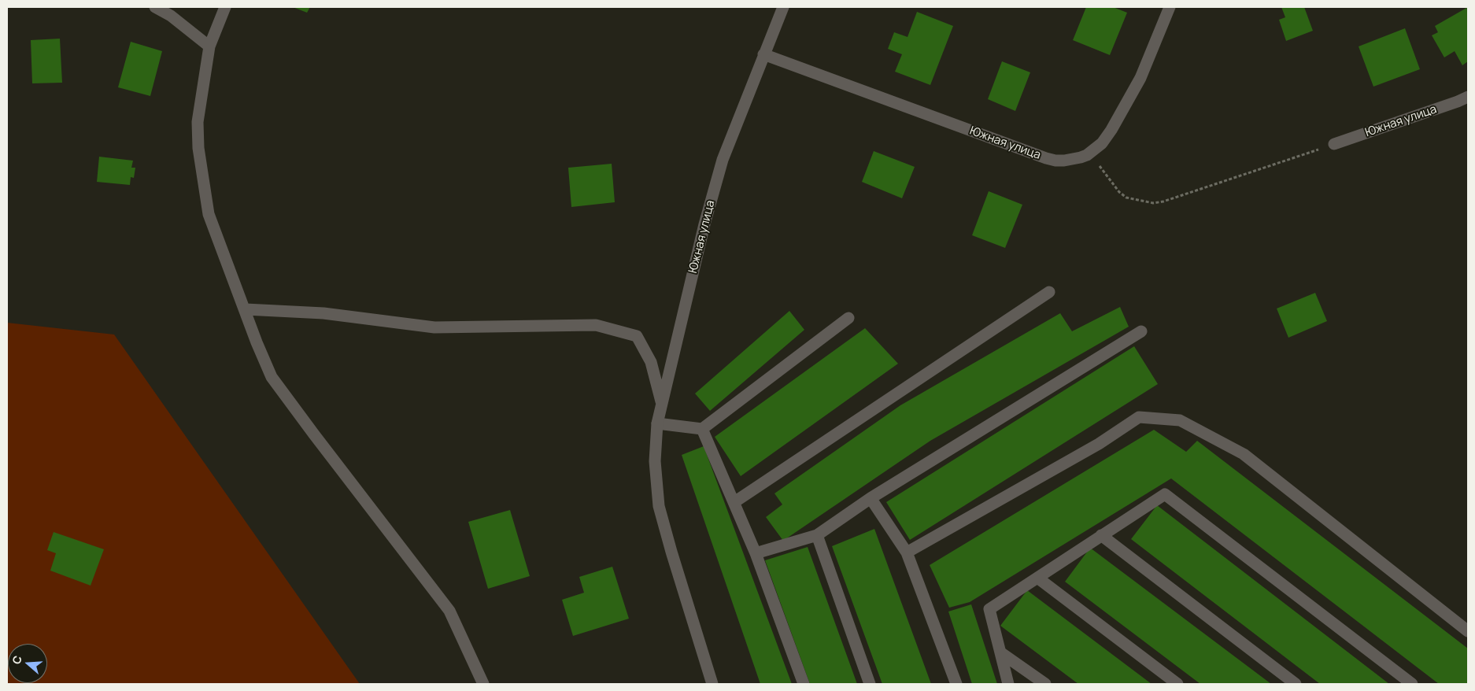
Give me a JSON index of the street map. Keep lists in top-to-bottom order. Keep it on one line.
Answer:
{"streets":{"street":["Южная улица"]},"north":"left"}
